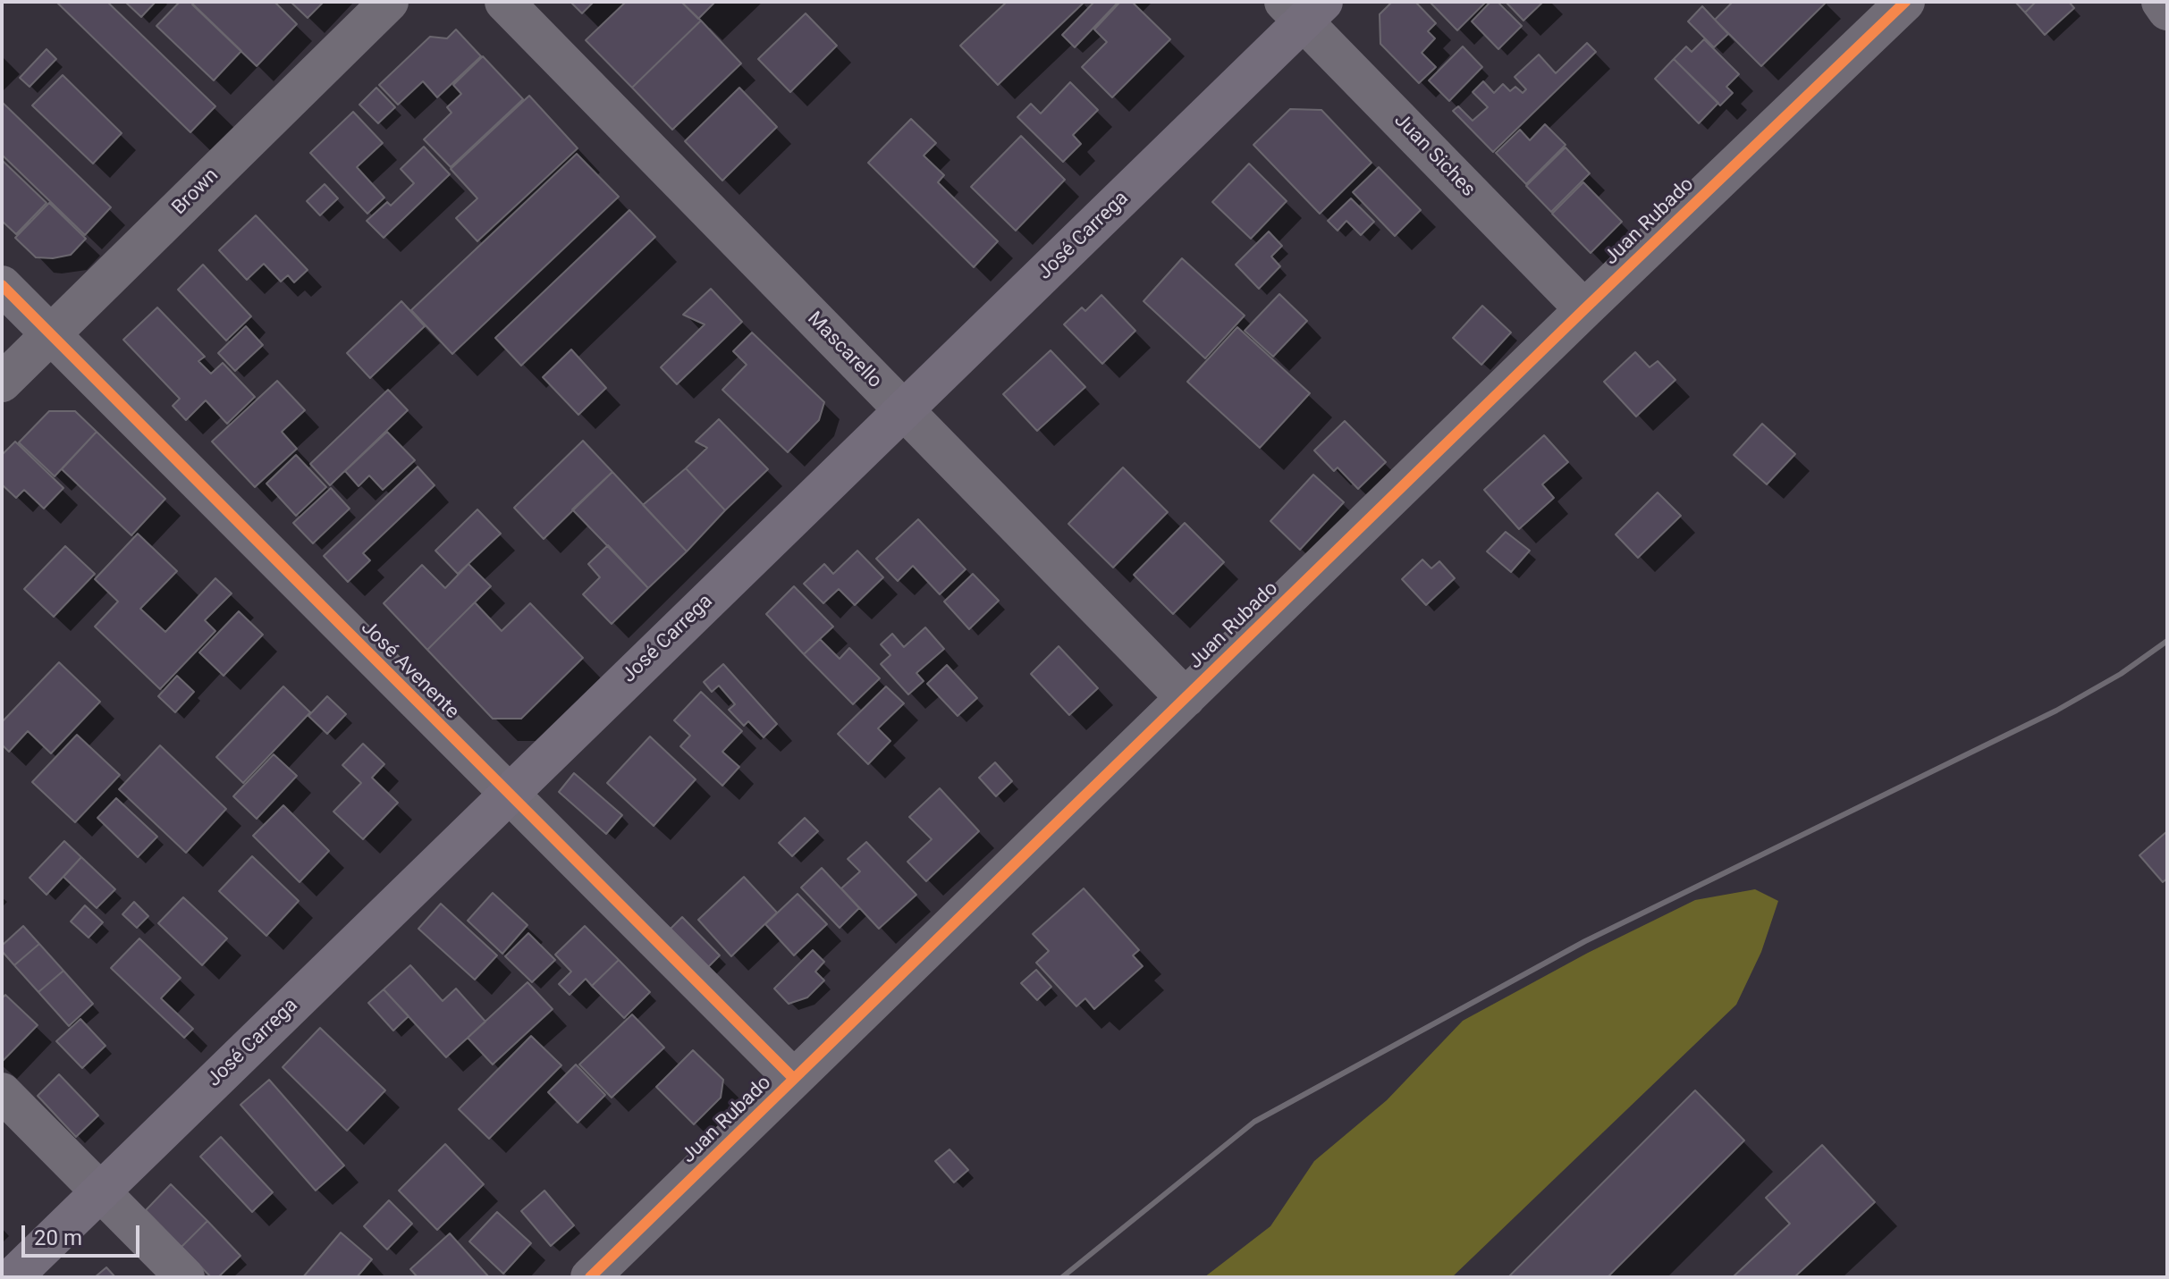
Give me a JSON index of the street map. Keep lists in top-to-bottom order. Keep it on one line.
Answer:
{"streets":{"main road":["José Carrega"],"street":["Juan Siches","Brown","Juan Rubado","Mascarello","José Avenente"]},"crossings":[["Juan Siches","Juan Rubado"],["Juan Siches","José Carrega"],["Brown","José Avenente"],["Juan Rubado","Mascarello"],["Juan Rubado","José Avenente"],["José Carrega","Mascarello"],["José Carrega","José Avenente"]],"scale_bar":"20 m"}
